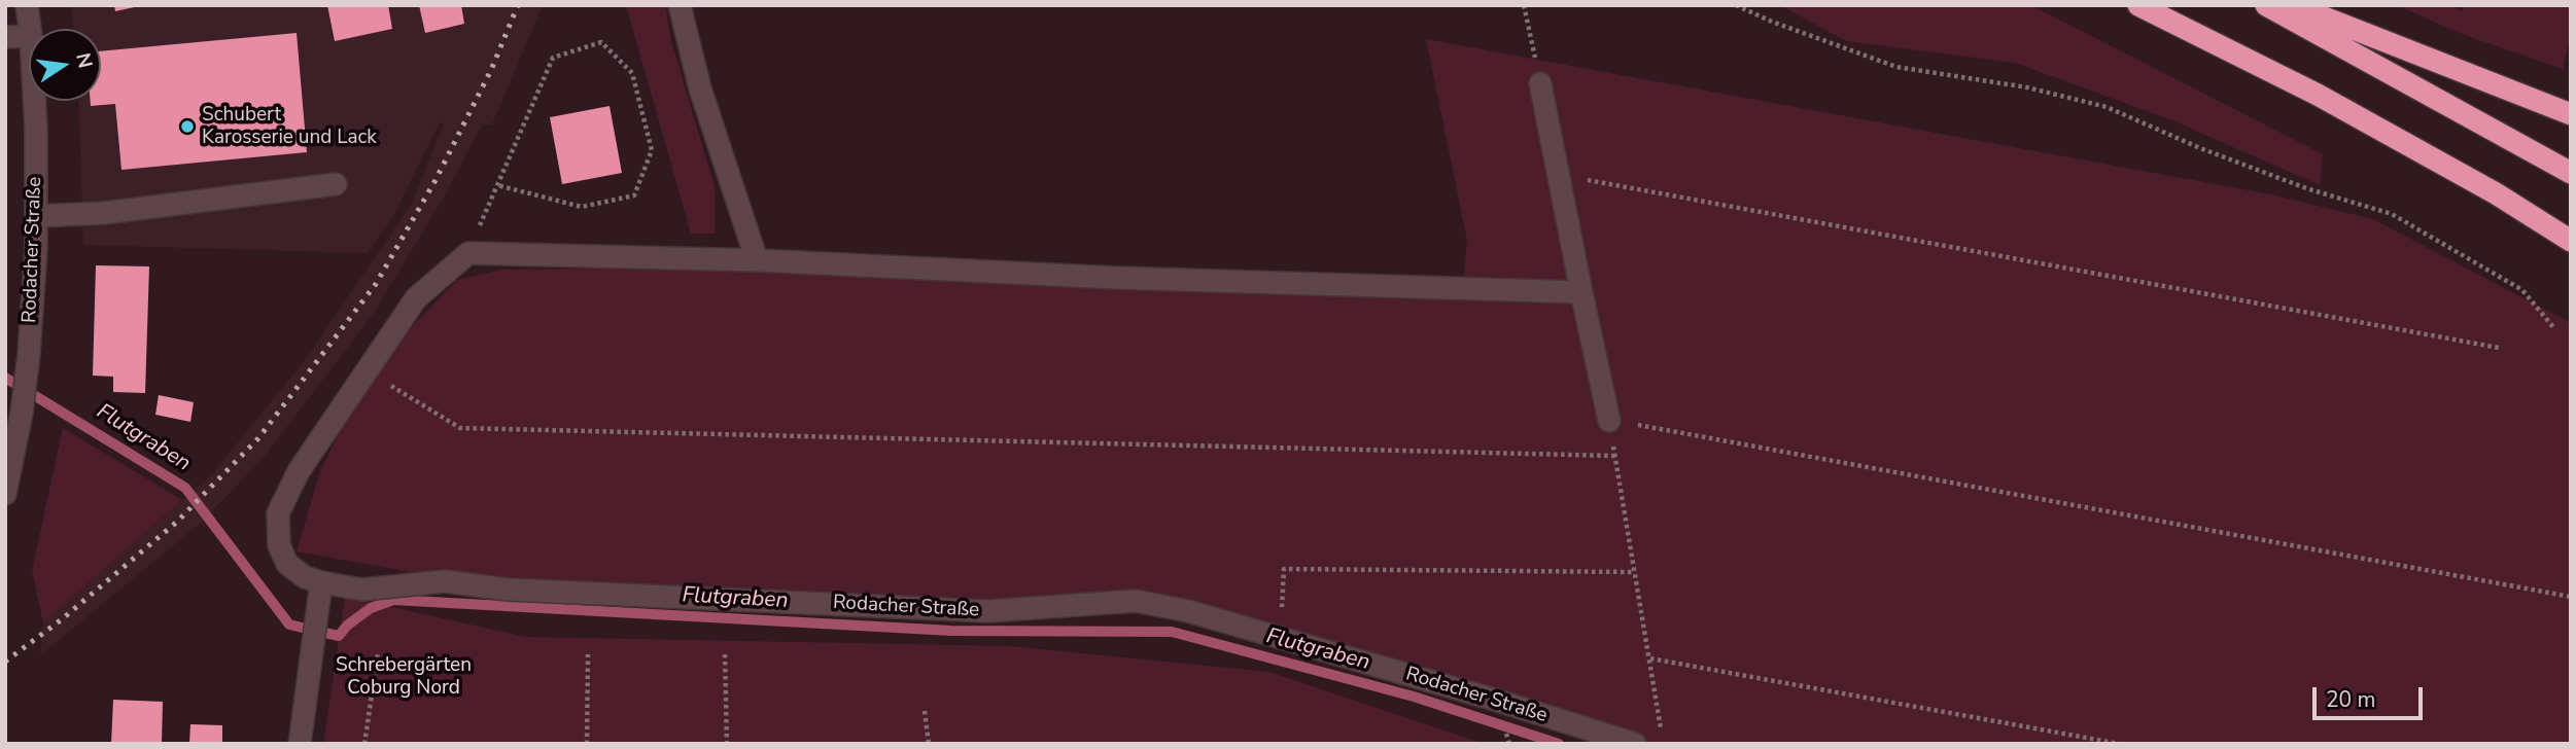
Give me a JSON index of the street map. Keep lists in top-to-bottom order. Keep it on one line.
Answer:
{"streets":{"street":["Rodacher Straße"]},"water":["Flutgraben"],"parks":["Schrebergärten Coburg Nord"],"places":["Schubert Karosserie und Lack"],"scale_bar":"20 m","north":"right"}
